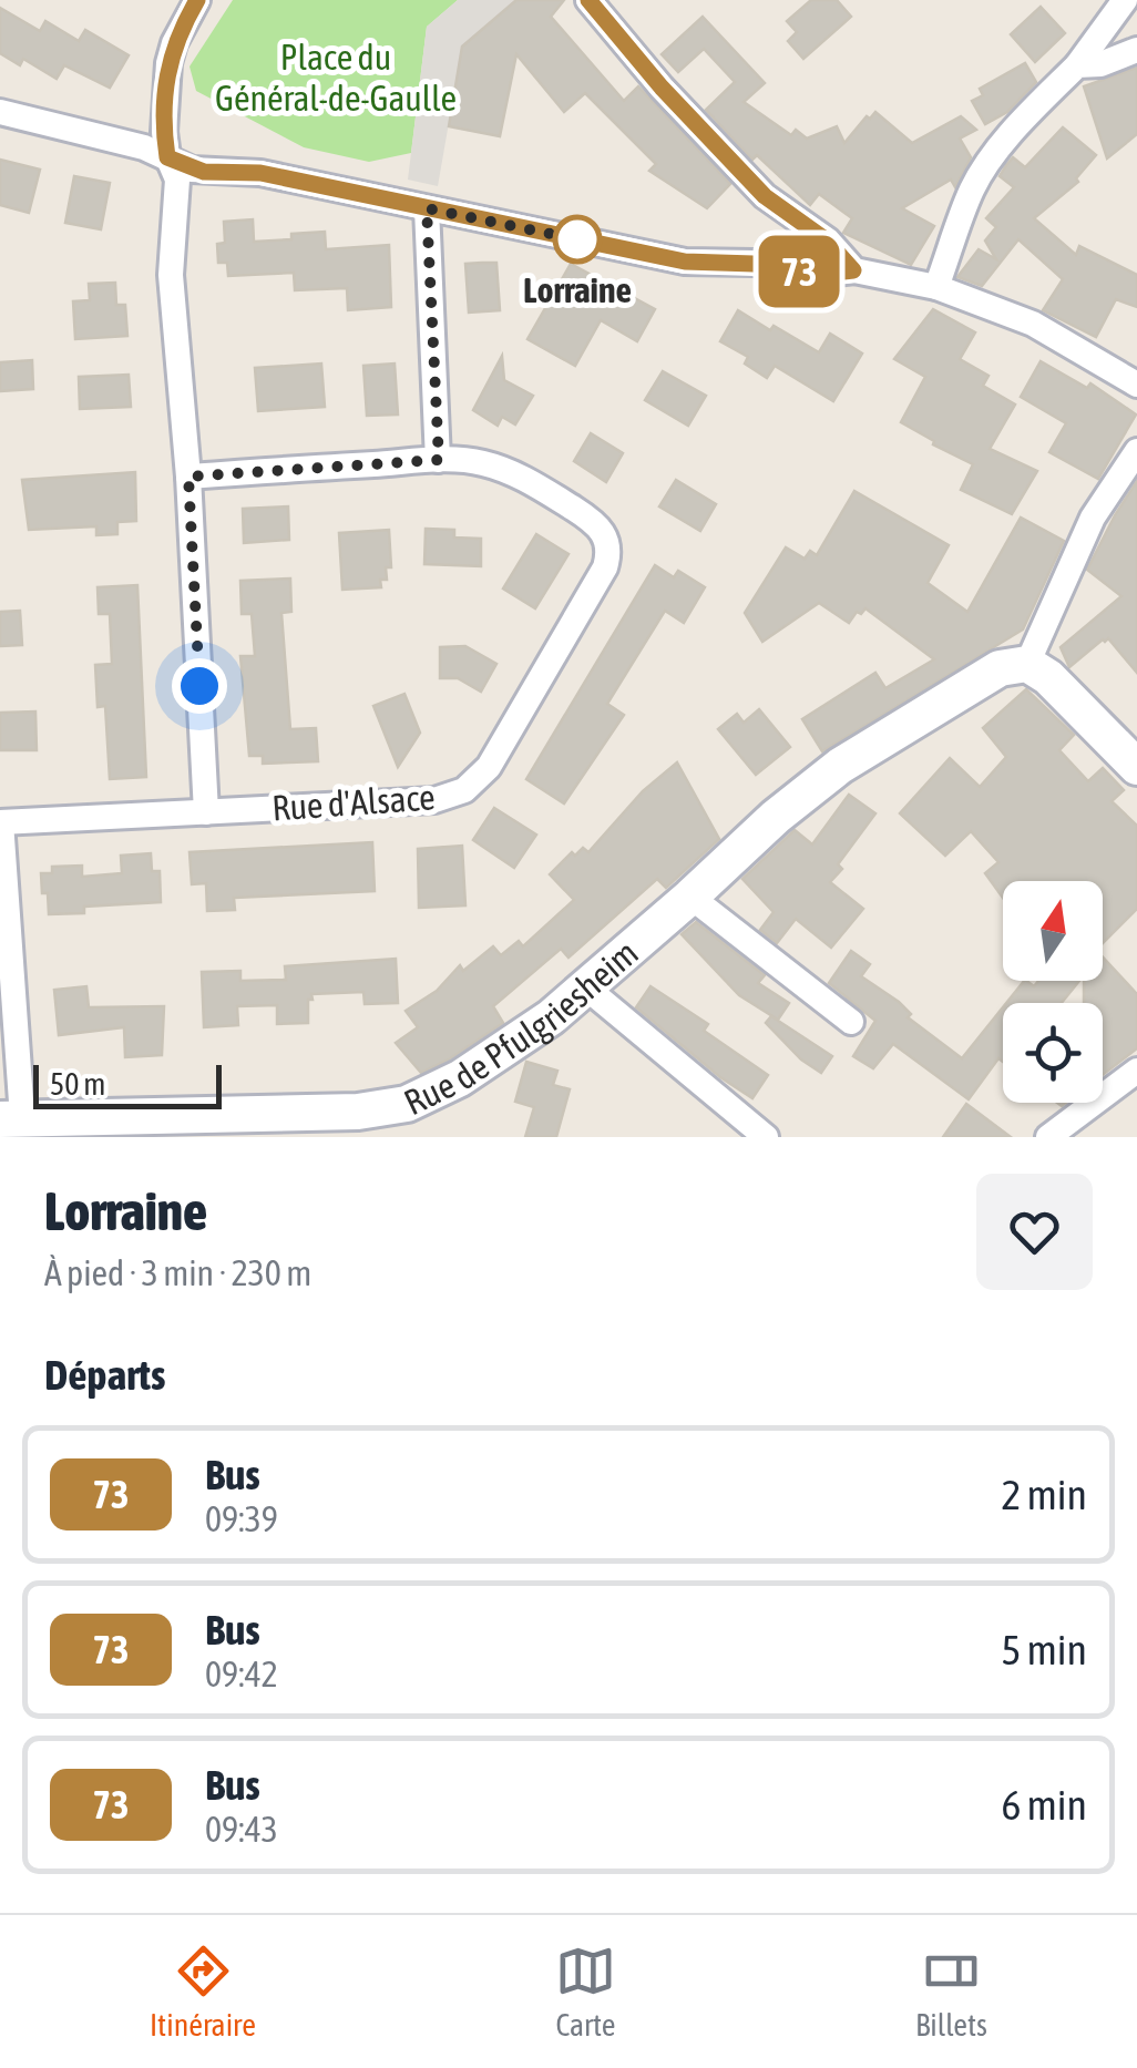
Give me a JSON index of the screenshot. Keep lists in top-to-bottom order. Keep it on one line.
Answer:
{"streets":{"main road":["Rue de Pfulgriesheim"],"street":["Rue d'Alsace"]},"crossings":[["Rue d'Alsace","Rue de Pfulgriesheim"]],"parks":["Place du Général-de-Gaulle"],"places":["Lorraine"],"lines":["bus line 73"],"scale_bar":"50 m","north":"top","page":{"on_map":"73","scale":"50 m","heading":[["Lorraine","À pied · 3 min · 230 m"],"Départs"],"list":[{"mark":"73","name":"Bus","note":"09:39","value":"2 min"},{"mark":"73","name":"Bus","note":"09:42","value":"5 min"},{"mark":"73","name":"Bus","note":"09:43","value":"6 min"}],"tabs":["Itinéraire","Carte","Billets"]}}
